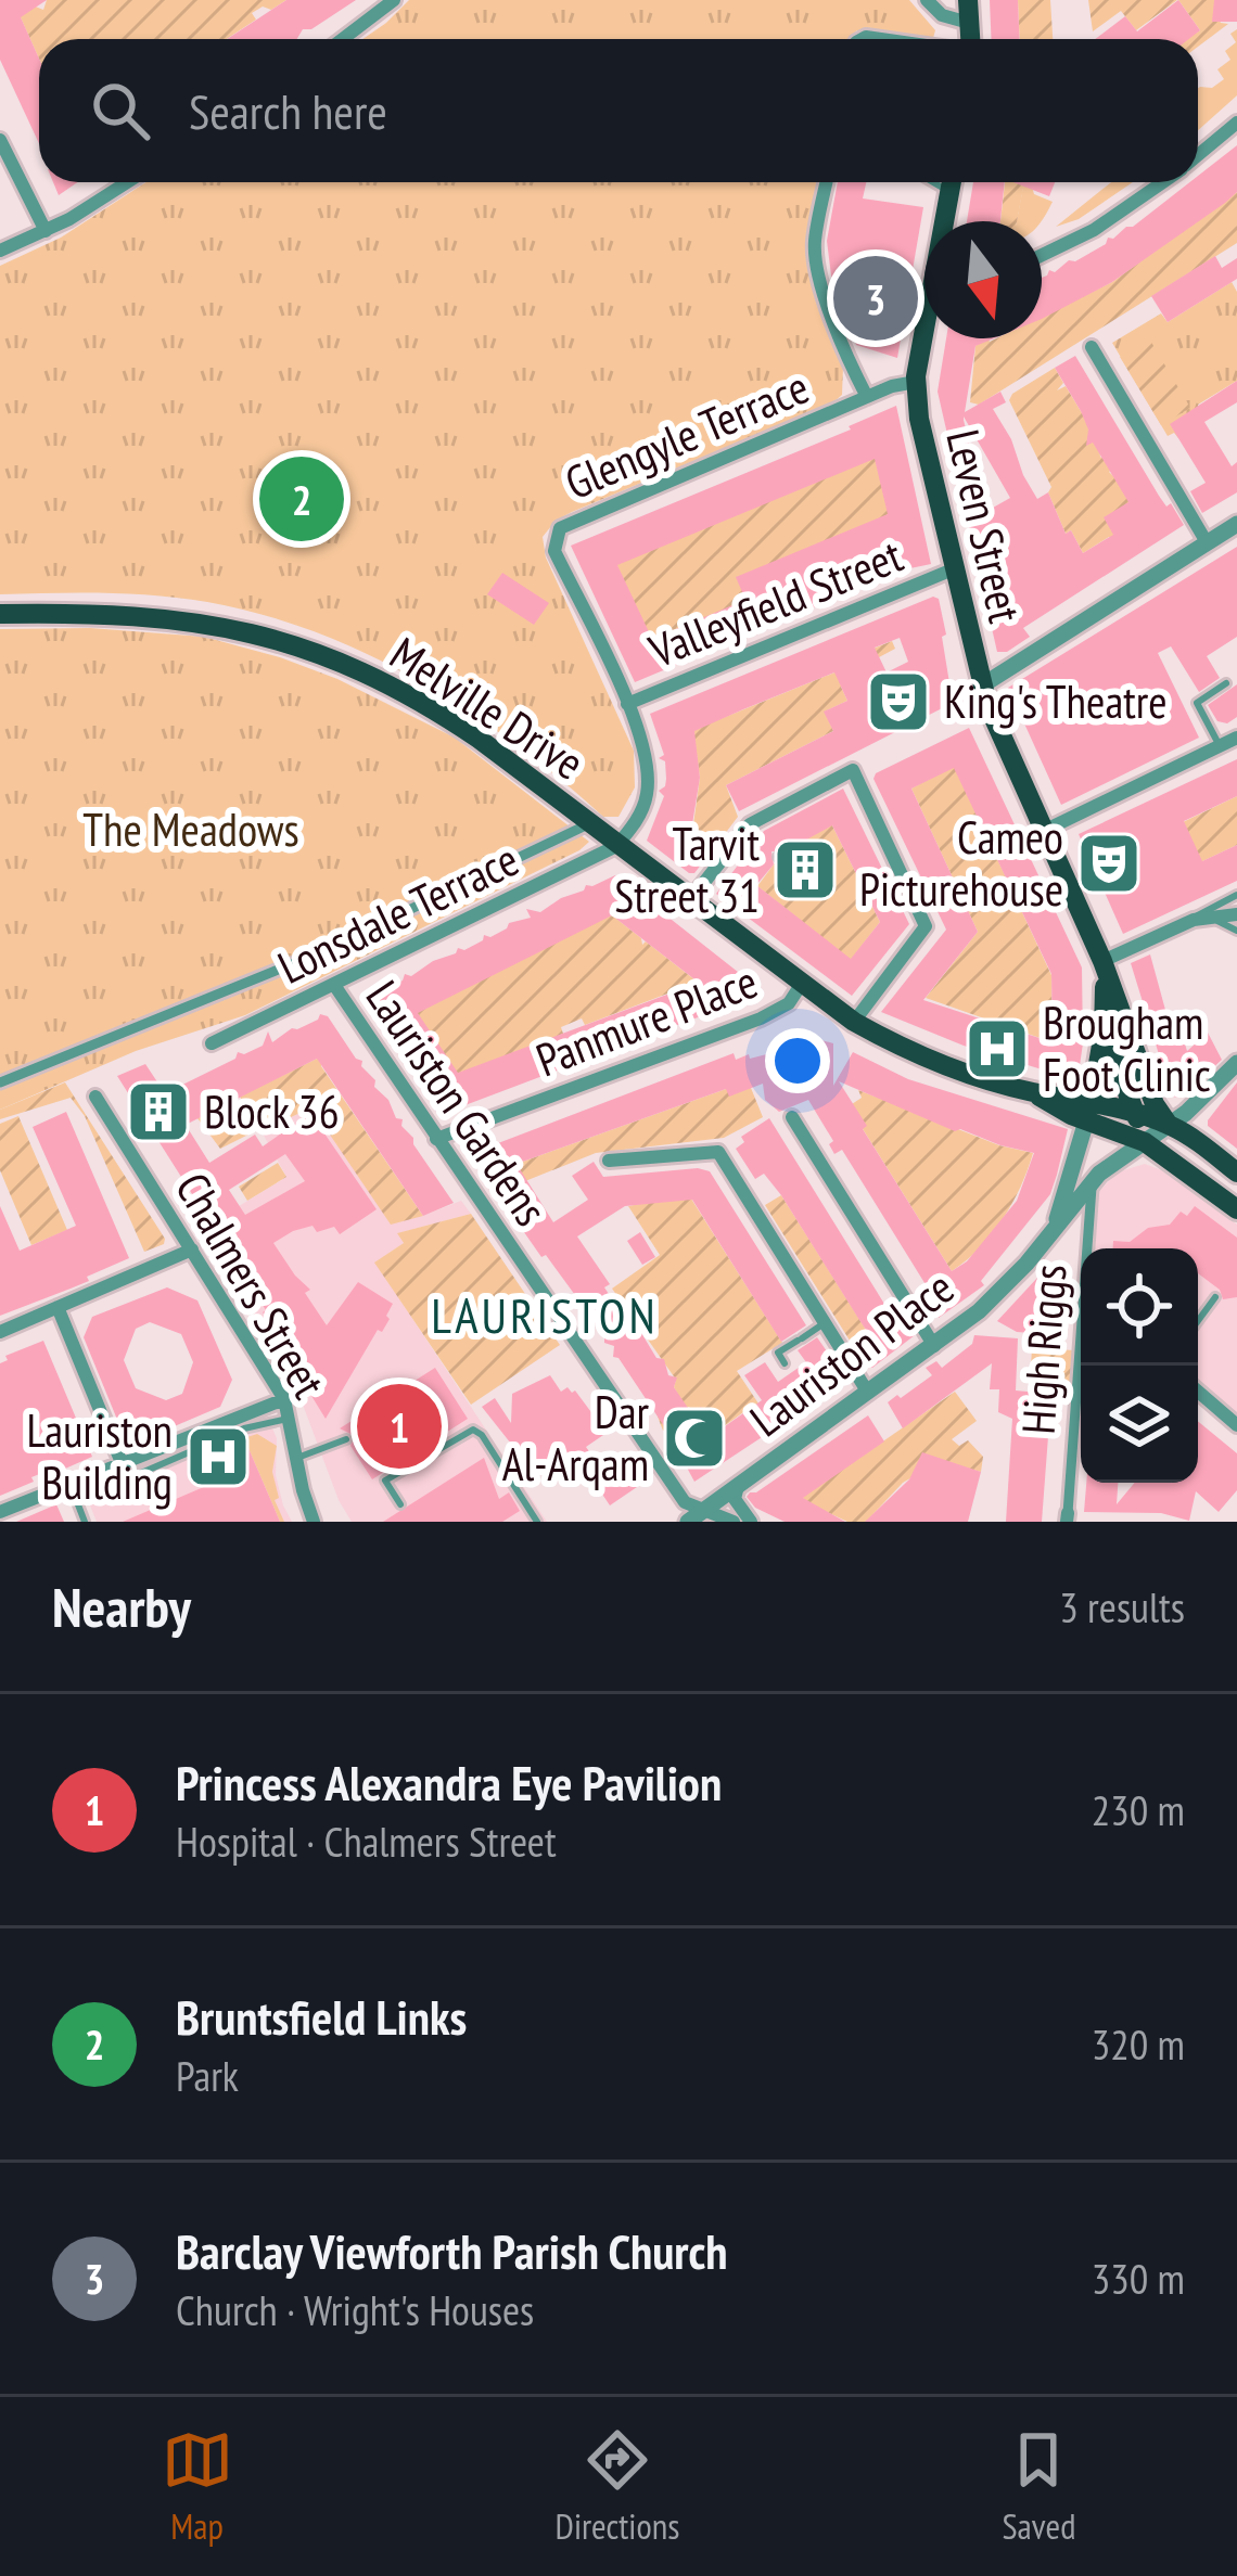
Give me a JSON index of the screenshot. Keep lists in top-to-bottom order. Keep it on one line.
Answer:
{"streets":{"main road":["Leven Street","Melville Drive"],"street":["Glengyle Terrace","Valleyfield Street","Lonsdale Terrace","Panmure Place","Lauriston Gardens","Chalmers Street","High Riggs","Lauriston Place"]},"crossings":[["Glengyle Terrace","Leven Street"],["Glengyle Terrace","Valleyfield Street"],["Leven Street","Valleyfield Street"],["Melville Drive","Lonsdale Terrace"],["Melville Drive","Panmure Place"],["Melville Drive","Lauriston Place"],["Lonsdale Terrace","Lauriston Gardens"],["Panmure Place","Lauriston Gardens"],["Lauriston Gardens","Lauriston Place"],["High Riggs","Lauriston Place"]],"districts":["LAURISTON"],"parks":["The Meadows"],"places":{"theatre":["King's Theatre","Cameo Picturehouse"],"building":["Tarvit Street 31","Block 36"],"hospital":["Brougham Foot Clinic","Lauriston Building"],"mosque":["Dar Al-Arqam"]},"north":"bottom","page":{"search":"Search here","pins":["3","2","1"],"heading":["Nearby","3 results"],"list":[{"mark":"1","name":"Princess Alexandra Eye Pavilion","note":"Hospital · Chalmers Street","value":"230 m"},{"mark":"2","name":"Bruntsfield Links","note":"Park","value":"320 m"},{"mark":"3","name":"Barclay Viewforth Parish Church","note":"Church · Wright's Houses","value":"330 m"}],"nav":["Map","Directions","Saved"]}}
